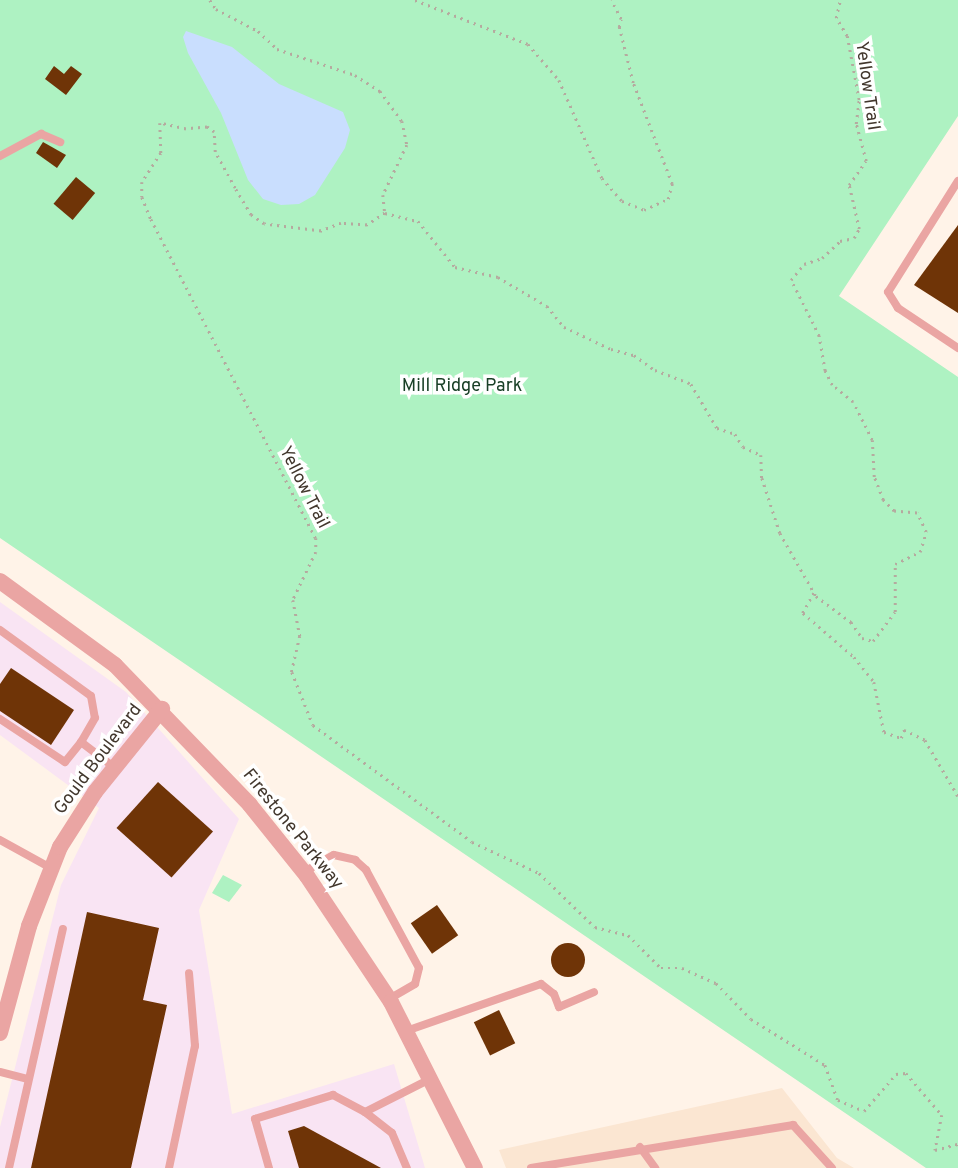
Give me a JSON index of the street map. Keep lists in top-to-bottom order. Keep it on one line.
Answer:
{"streets":{"street":["Gould Boulevard","Firestone Parkway"],"path":["Yellow Trail"]},"crossings":[["Gould Boulevard","Firestone Parkway"]],"parks":["Mill Ridge Park"]}
